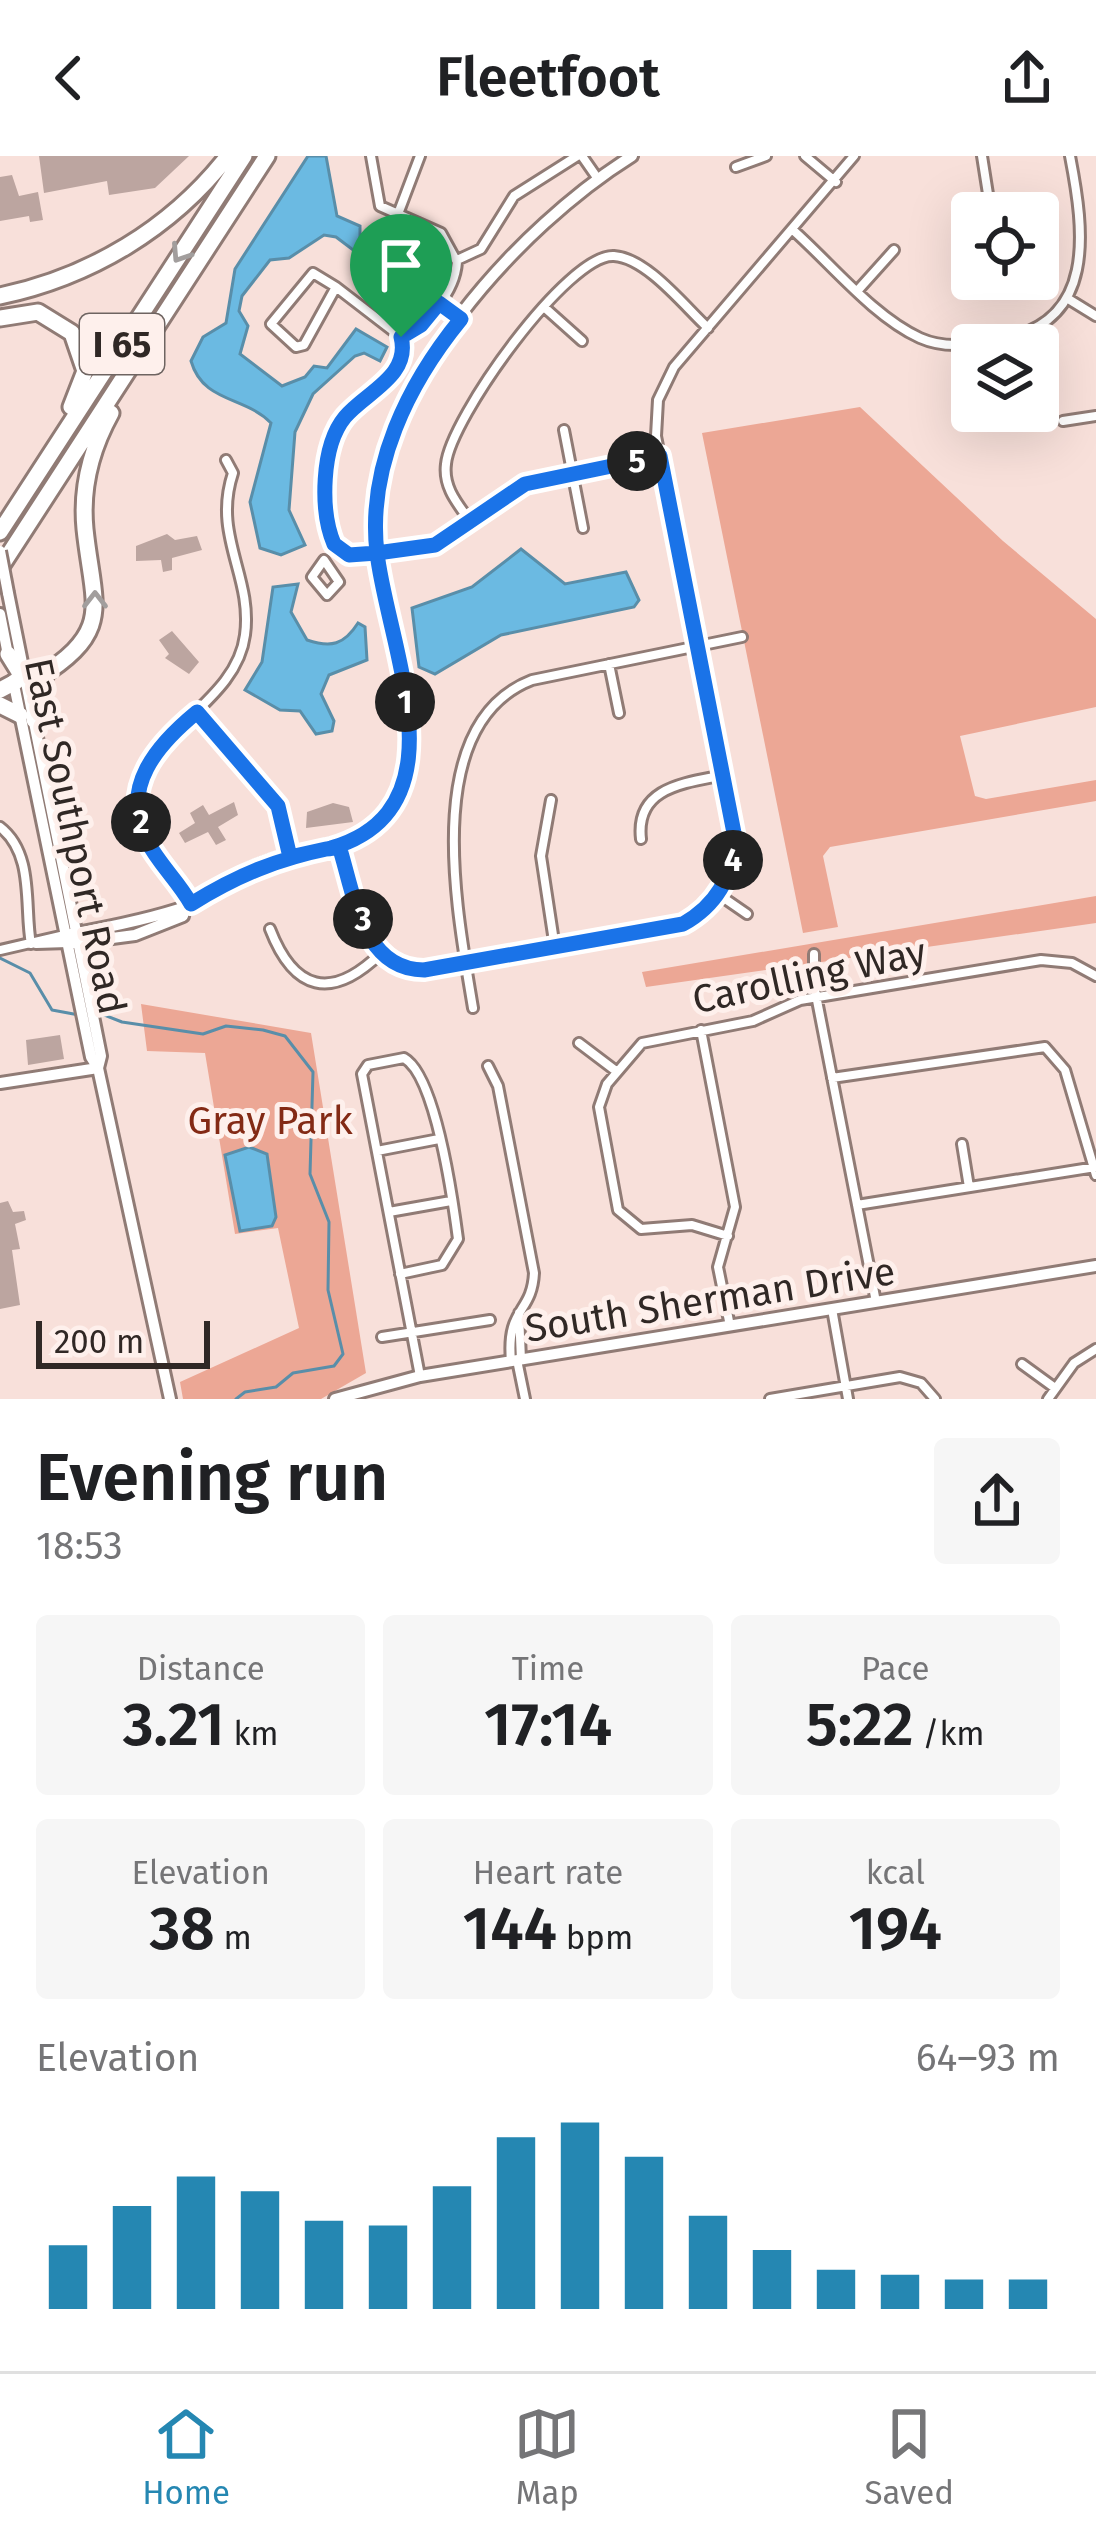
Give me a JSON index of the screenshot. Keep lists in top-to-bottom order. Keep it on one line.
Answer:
{"streets":{"highway":["I 65"],"street":["East Southport Road","Carolling Way","South Sherman Drive"]},"parks":["Gray Park"],"scale_bar":"200 m","page":{"header":"Fleetfoot","pins":["5","1","2","4","3"],"scale":"200 m","heading":["Evening run","18:53"],"stats":[["Distance","3.21 km"],["Time","17:14"],["Pace","5:22 /km"],["Elevation","38 m"],["Heart rate","144 bpm"],["kcal","194"]],"chart":["Elevation","64–93 m"],"tabs":["Home","Map","Saved"]}}
